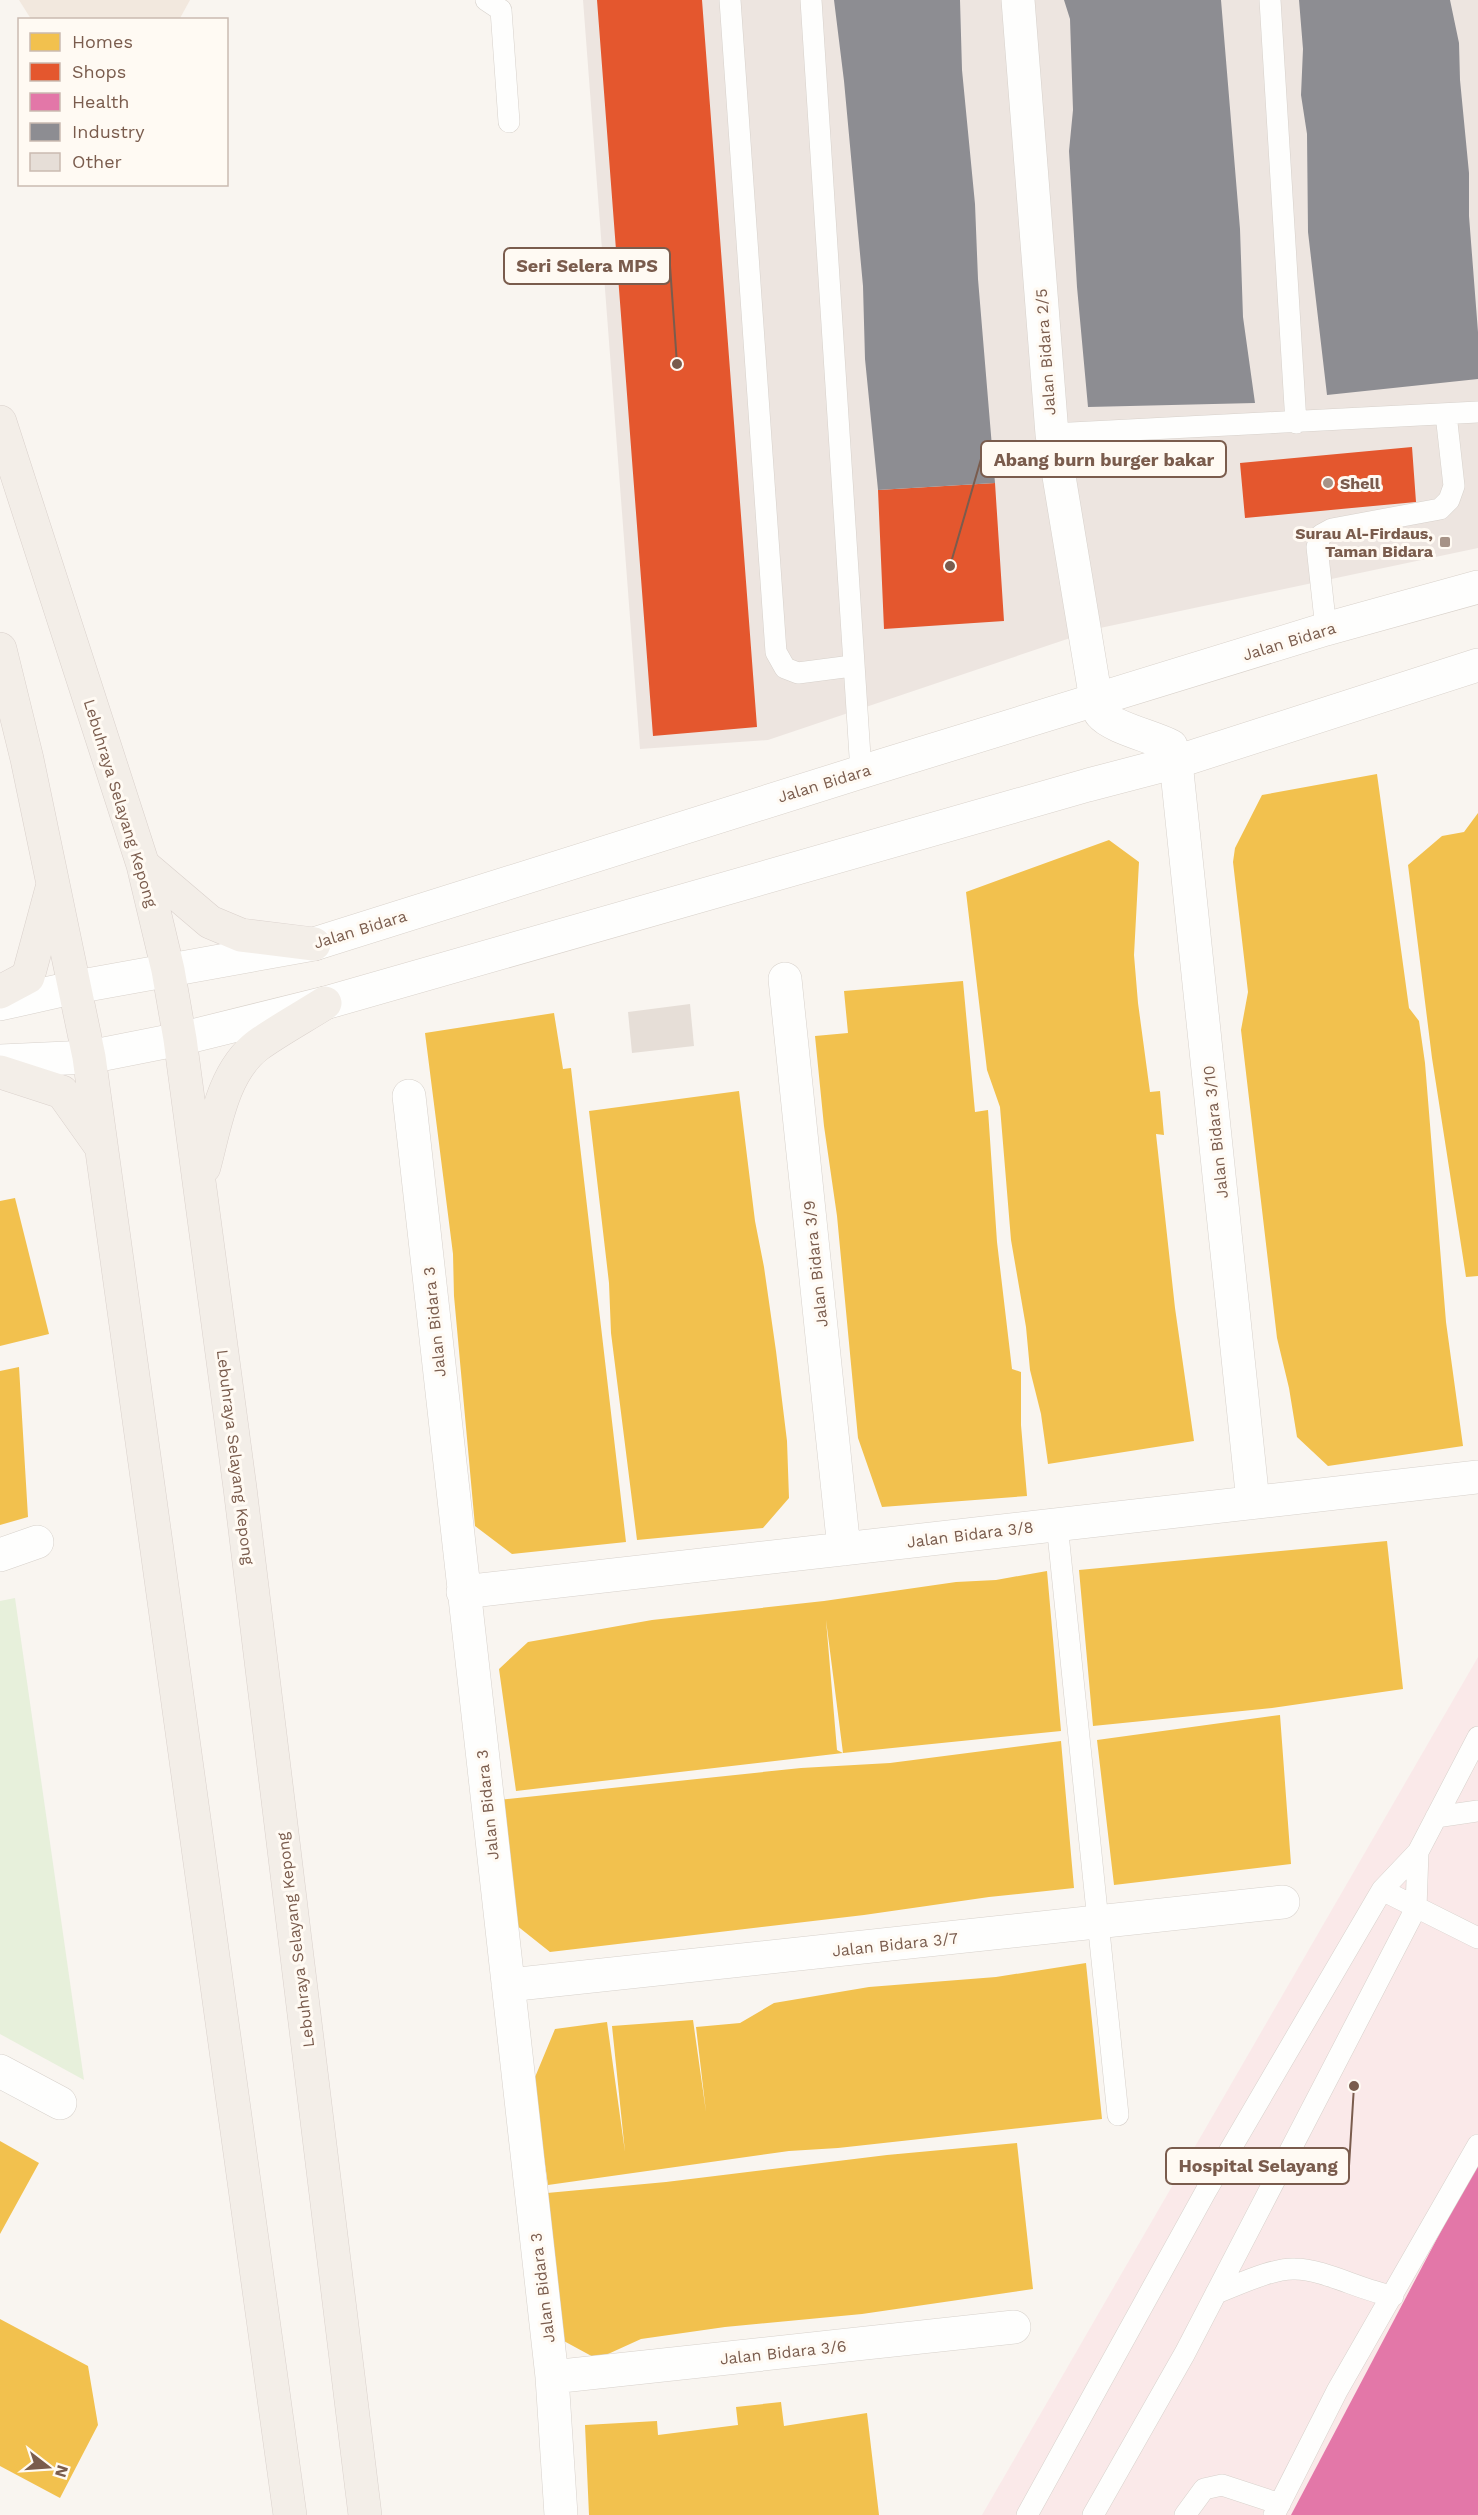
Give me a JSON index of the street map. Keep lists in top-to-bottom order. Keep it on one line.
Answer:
{"streets":{"main road":["Lebuhraya Selayang Kepong"],"street":["Jalan Bidara 2/5","Jalan Bidara","Jalan Bidara 3/10","Jalan Bidara 3/9","Jalan Bidara 3","Jalan Bidara 3/8","Jalan Bidara 3/7","Jalan Bidara 3/6"]},"crossings":[["Jalan Bidara 2/5","Jalan Bidara"],["Jalan Bidara","Lebuhraya Selayang Kepong"],["Jalan Bidara 3/10","Jalan Bidara 3/8"],["Jalan Bidara 3/9","Jalan Bidara 3/8"],["Jalan Bidara 3","Jalan Bidara 3/8"],["Jalan Bidara 3","Jalan Bidara 3/7"],["Jalan Bidara 3","Jalan Bidara 3/6"]],"places":{"other":["Seri Selera MPS","Shell","Abang burn burger bakar","Hospital Selayang"],"transit":["Surau Al-Firdaus, Taman Bidara"]},"legend":["Homes","Shops","Health","Industry","Other"],"north":"right"}
